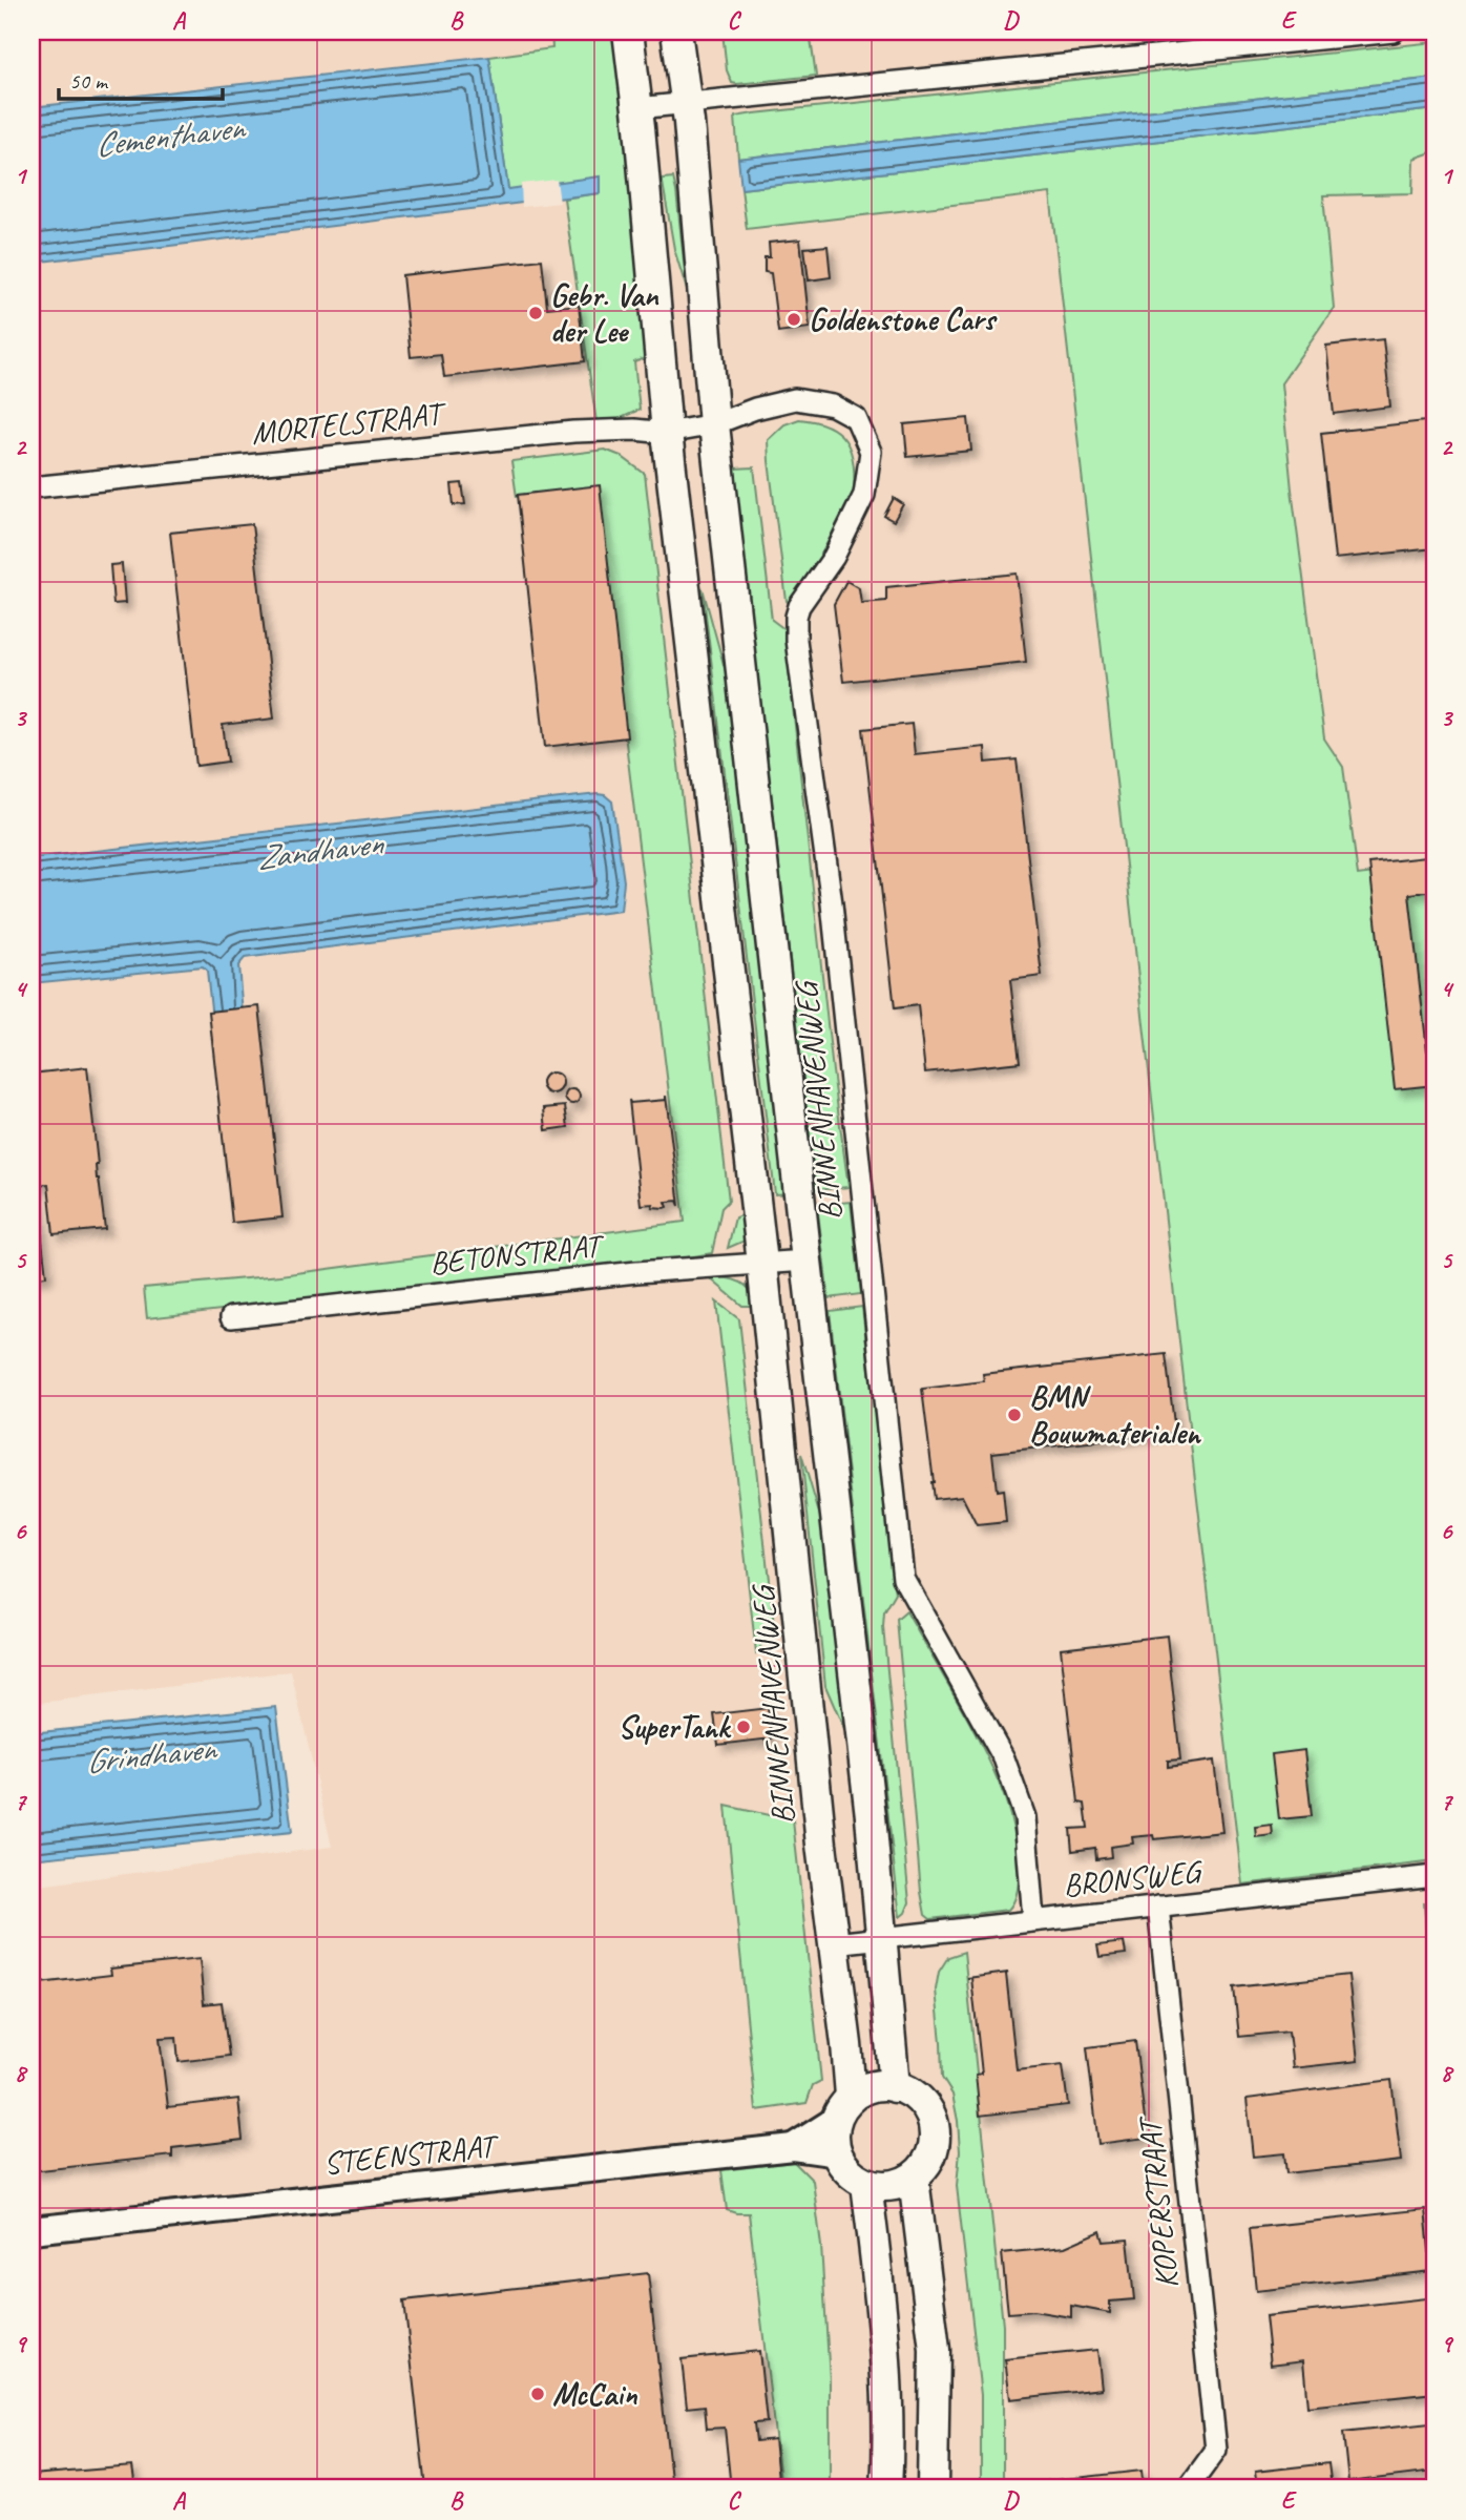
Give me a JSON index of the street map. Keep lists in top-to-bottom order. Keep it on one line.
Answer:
{"streets":{"main road":["BINNENHAVENWEG"],"street":["MORTELSTRAAT","BETONSTRAAT","BRONSWEG","STEENSTRAAT","KOPERSTRAAT"]},"crossings":[["MORTELSTRAAT","BINNENHAVENWEG"],["BINNENHAVENWEG","BETONSTRAAT"],["BINNENHAVENWEG","BRONSWEG"],["BINNENHAVENWEG","STEENSTRAAT"],["BRONSWEG","KOPERSTRAAT"]],"water":["Cementhaven","Zandhaven","Grindhaven"],"places":["Gebr. Van der Lee","Goldenstone Cars","BMN Bouwmaterialen","SuperTank","McCain"],"scale_bar":"50 m","grid":{"columns":["A","B","C","D","E"],"rows":["1","2","3","4","5","6","7","8","9"]}}
